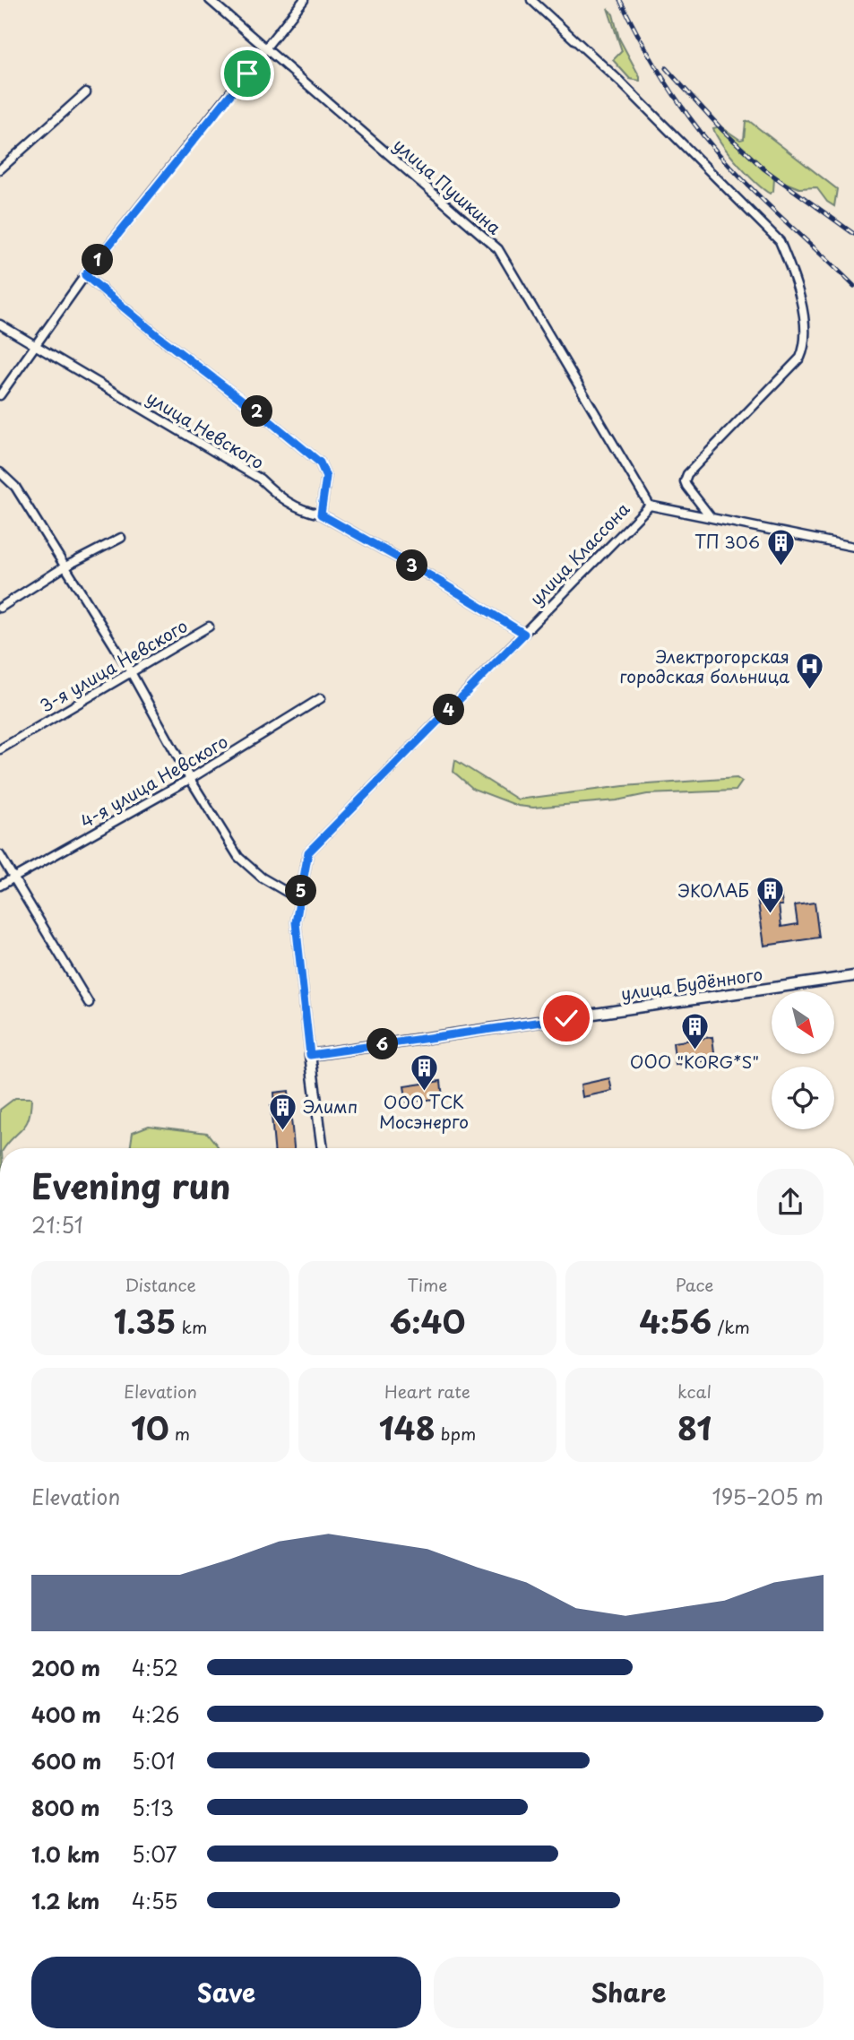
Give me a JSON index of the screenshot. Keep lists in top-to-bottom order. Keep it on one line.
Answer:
{"streets":{"street":["улица Пушкина","улица Невского","улица Классона","3-я улица Невского","4-я улица Невского","улица Будённого"]},"crossings":[["улица Пушкина","улица Классона"],["улица Невского","улица Классона"],["улица Классона","улица Будённого"]],"places":{"building":["ТП 306","ЭКОЛАБ","ООО \"KORG*S\"","ООО ТСК Мосэнерго","Элимп"],"hospital":["Электрогорская городская больница"]},"north":"bottom right","page":{"pins":["1","2","3","4","5","6"],"heading":["Evening run","21:51"],"stats":[["Distance","1.35 km"],["Time","6:40"],["Pace","4:56 /km"],["Elevation","10 m"],["Heart rate","148 bpm"],["kcal","81"]],"chart":["Elevation","195–205 m"],"list":[{"name":"200 m","note":"4:52"},{"name":"400 m","note":"4:26"},{"name":"600 m","note":"5:01"},{"name":"800 m","note":"5:13"},{"name":"1.0 km","note":"5:07"},{"name":"1.2 km","note":"4:55"}],"buttons":["Save","Share"]}}
